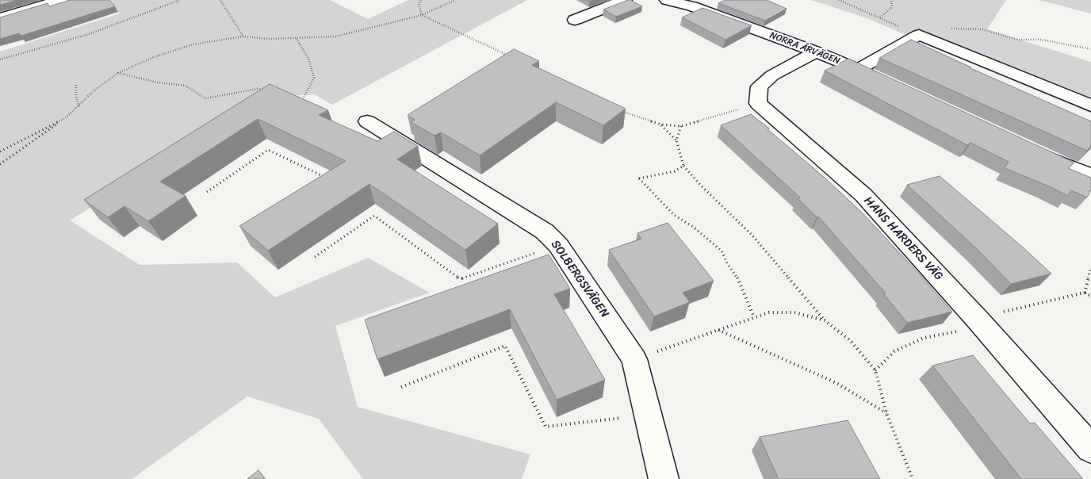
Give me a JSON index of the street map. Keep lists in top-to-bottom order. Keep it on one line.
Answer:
{"streets":{"street":["NORRA ÅRVÄGEN","HANS HARDERS VÄG","SOLBERGSVÄGEN"]}}
